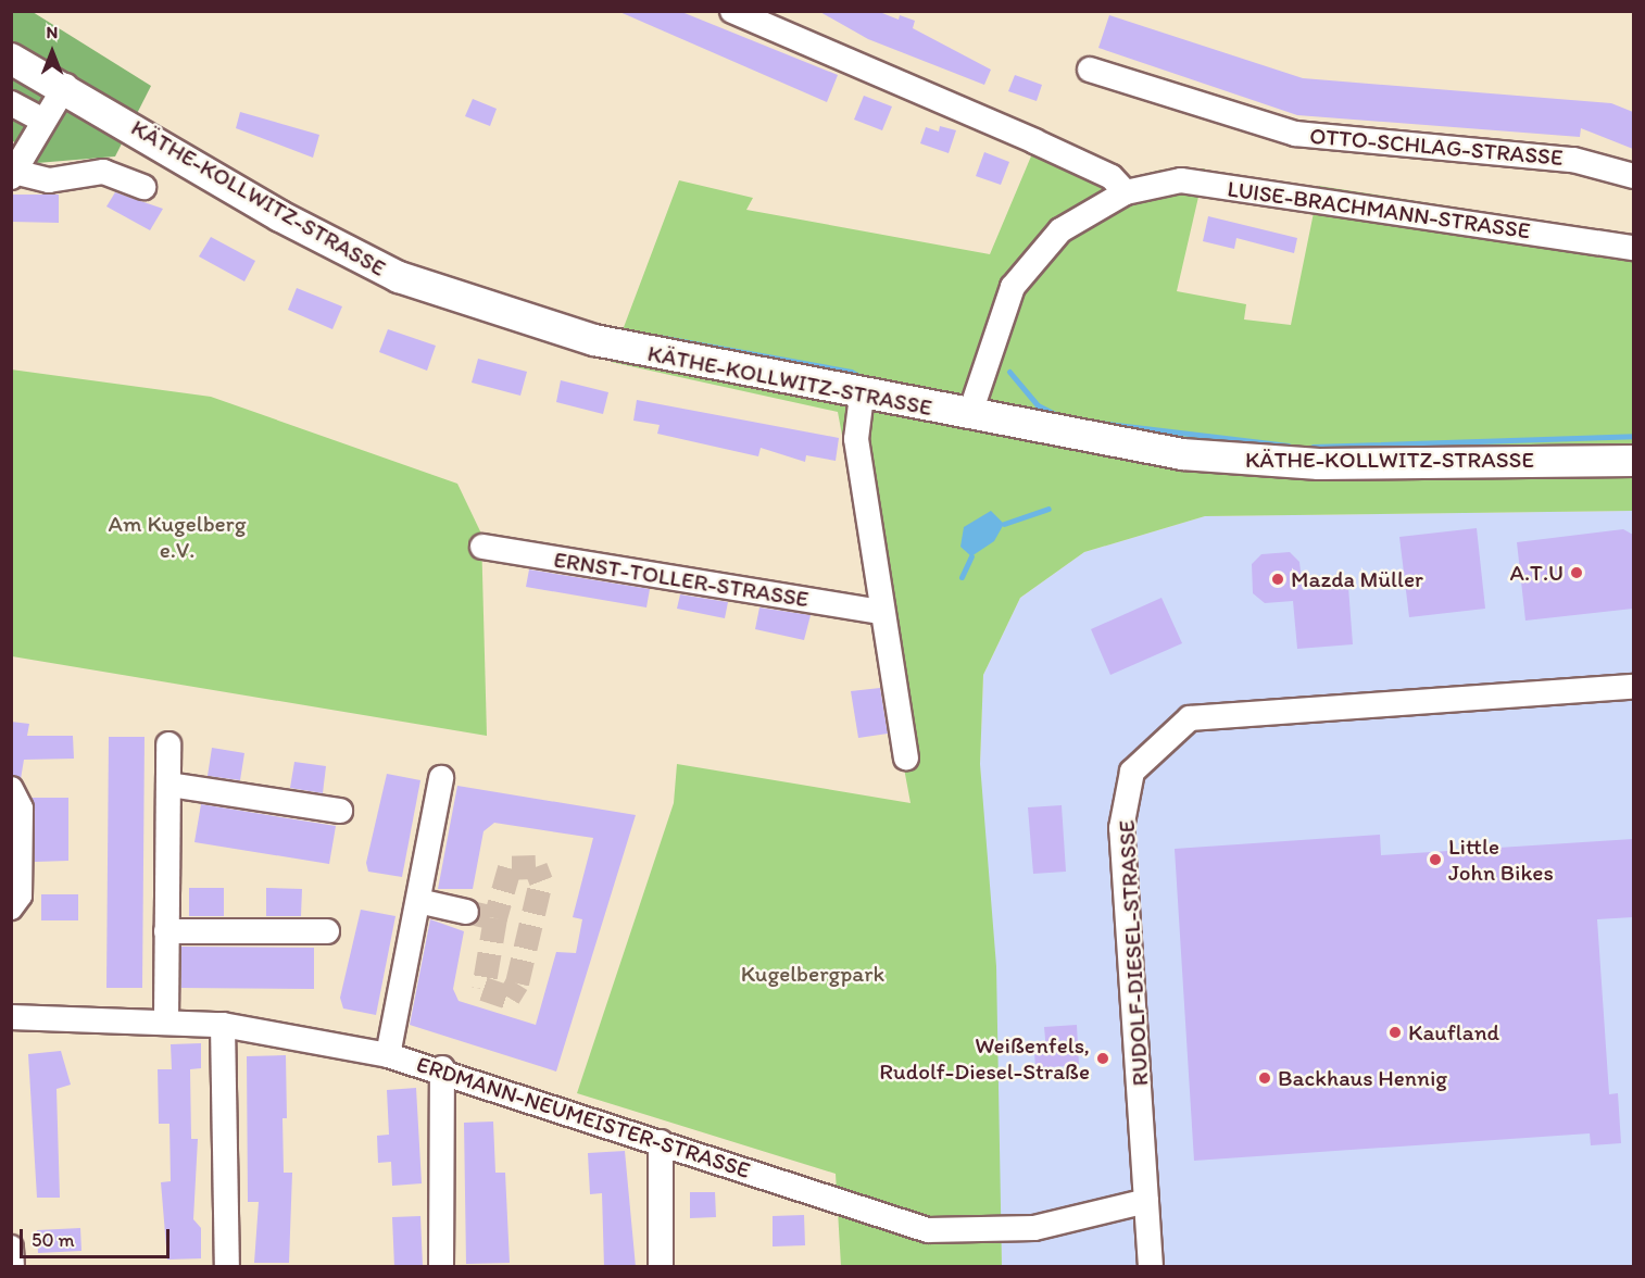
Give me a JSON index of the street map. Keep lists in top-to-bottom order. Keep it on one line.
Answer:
{"streets":{"main road":["KÄTHE-KOLLWITZ-STRASSE"],"street":["OTTO-SCHLAG-STRASSE","LUISE-BRACHMANN-STRASSE","ERNST-TOLLER-STRASSE","RUDOLF-DIESEL-STRASSE","ERDMANN-NEUMEISTER-STRASSE"]},"crossings":[["KÄTHE-KOLLWITZ-STRASSE","LUISE-BRACHMANN-STRASSE"],["RUDOLF-DIESEL-STRASSE","ERDMANN-NEUMEISTER-STRASSE"]],"parks":["Am Kugelberg e.V.","Kugelbergpark"],"places":["A.T.U","Mazda Müller","Little John Bikes","Kaufland","Weißenfels, Rudolf-Diesel-Straße","Backhaus Hennig"],"scale_bar":"50 m","north":"top"}
